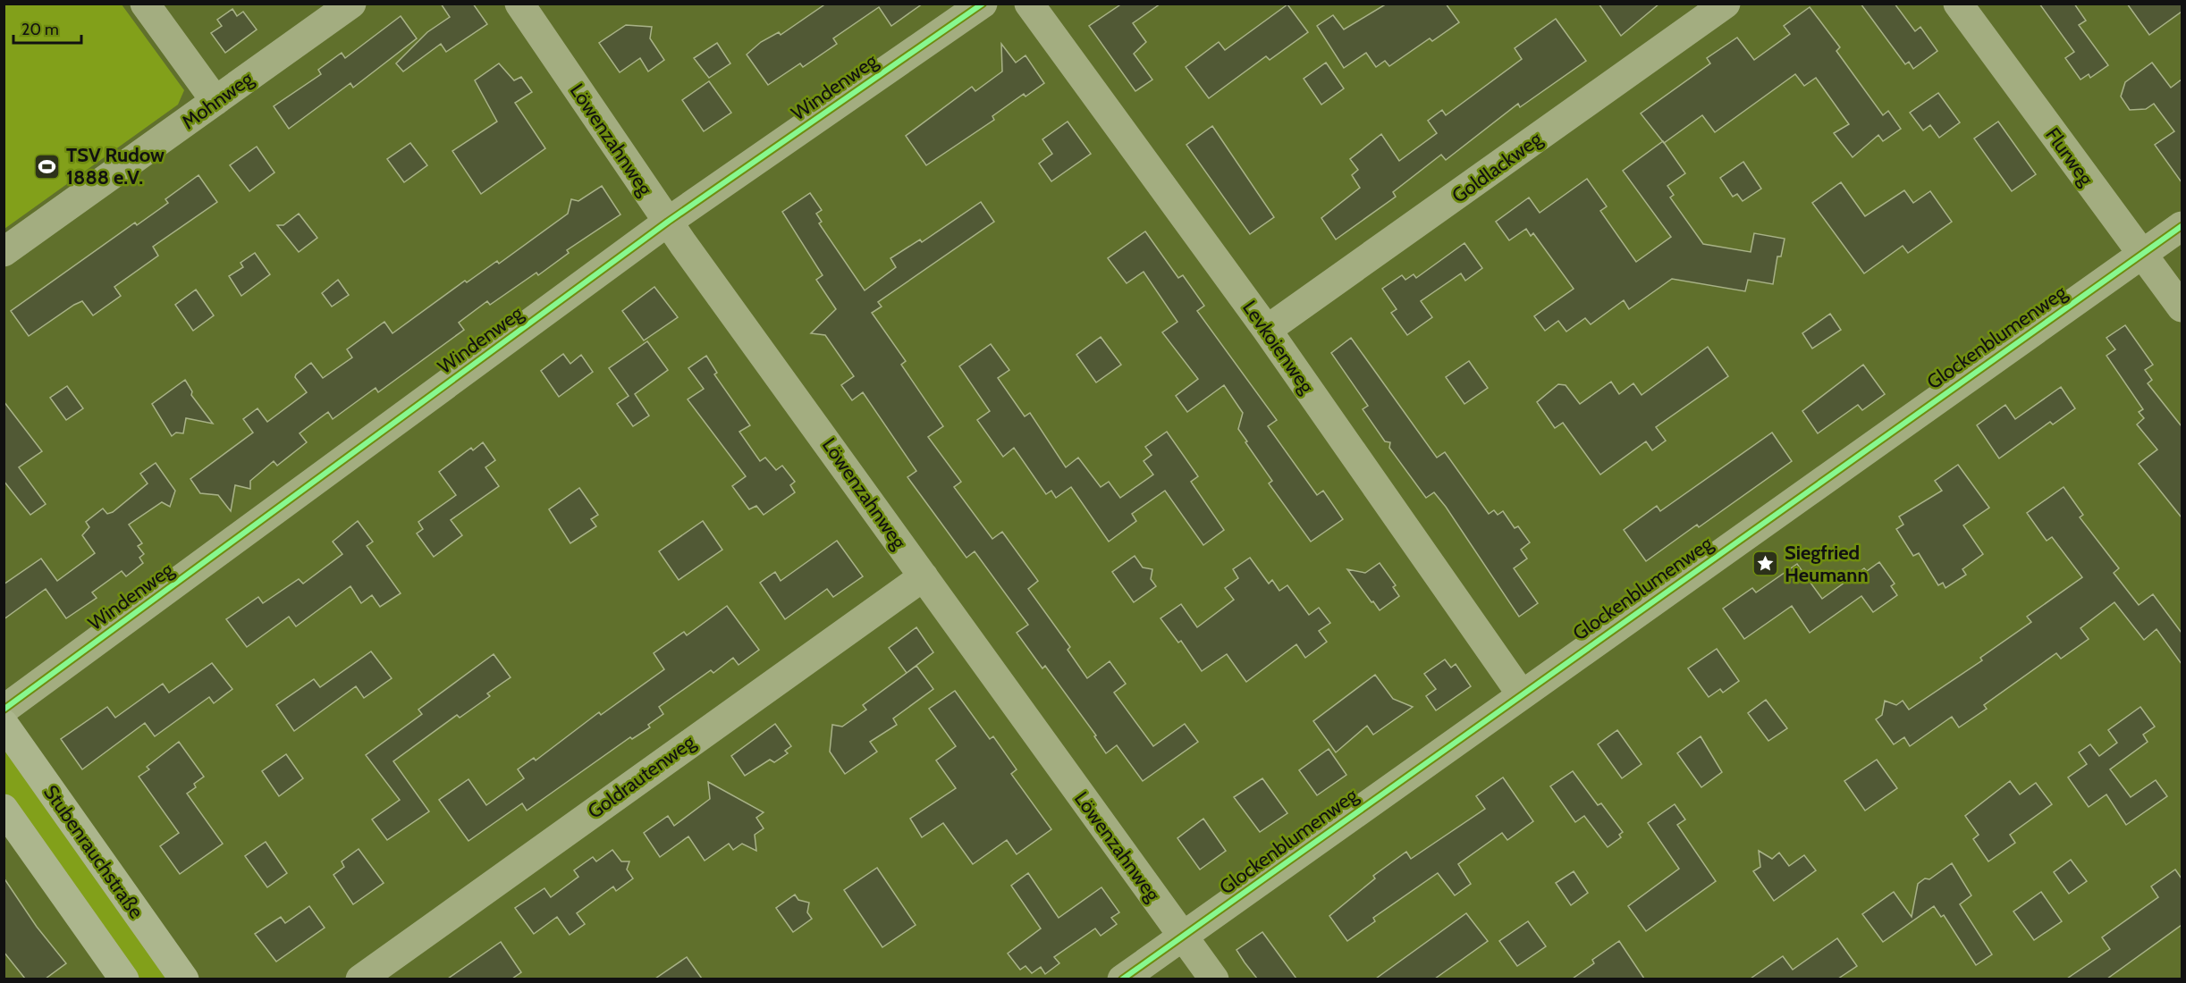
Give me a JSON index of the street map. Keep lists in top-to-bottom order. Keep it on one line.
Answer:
{"streets":{"main road":["Stubenrauchstraße"],"street":["Windenweg","Mohnweg","Löwenzahnweg","Flurweg","Goldlackweg","Glockenblumenweg","Levkoienweg","Goldrautenweg"]},"crossings":[["Windenweg","Löwenzahnweg"],["Löwenzahnweg","Glockenblumenweg"],["Löwenzahnweg","Goldrautenweg"],["Flurweg","Glockenblumenweg"],["Goldlackweg","Levkoienweg"],["Glockenblumenweg","Levkoienweg"]],"places":{"sports":["TSV Rudow 1888 e.V."],"place":["Siegfried Heumann"]},"scale_bar":"20 m"}
